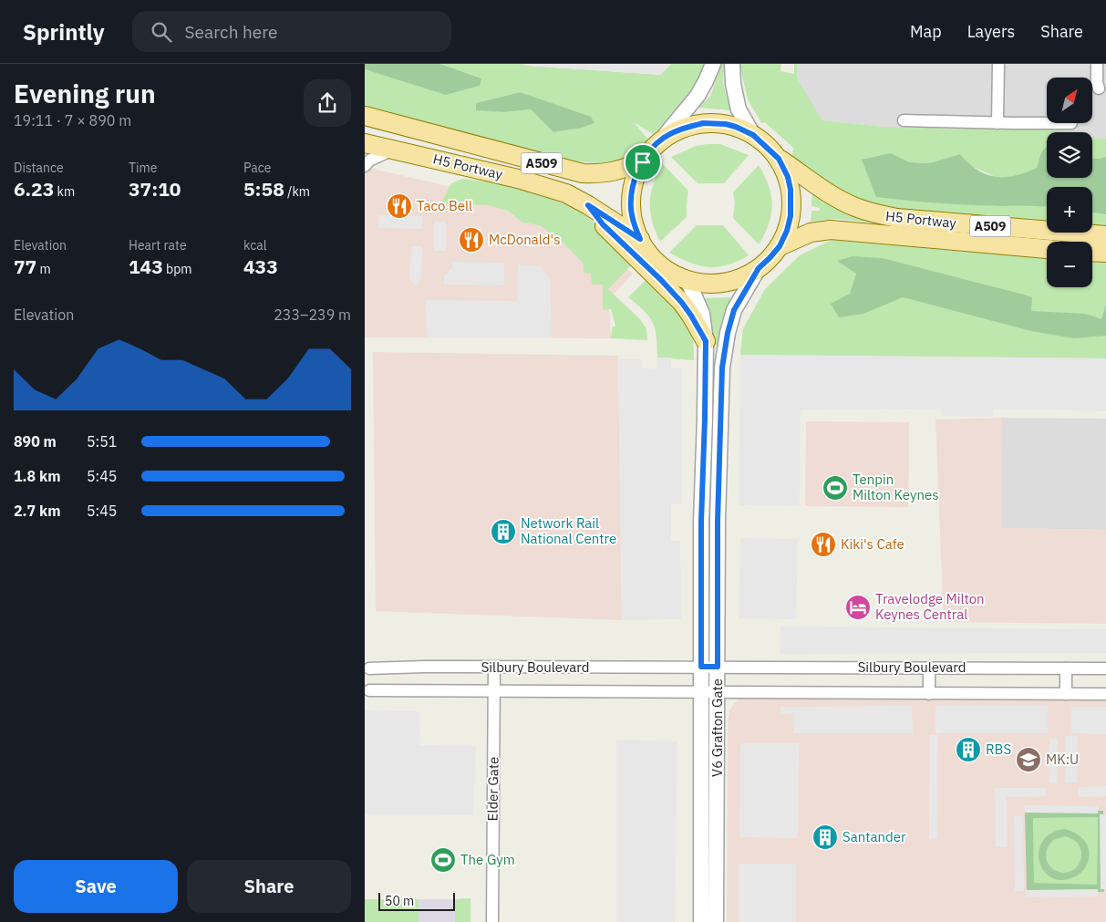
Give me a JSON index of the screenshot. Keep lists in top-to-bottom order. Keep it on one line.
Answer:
{"streets":{"main road":["A509","H5 Portway"],"street":["Silbury Boulevard","V6 Grafton Gate","Elder Gate"]},"crossings":[["A509","H5 Portway"],["A509","V6 Grafton Gate"],["H5 Portway","V6 Grafton Gate"],["Silbury Boulevard","V6 Grafton Gate"],["Silbury Boulevard","Elder Gate"]],"places":{"restaurant":["Taco Bell","McDonald's","Kiki's Cafe"],"sports":["Tenpin Milton Keynes","The Gym"],"building":["Network Rail National Centre","RBS","Santander"],"hotel":["Travelodge Milton Keynes Central"],"school or university":["MK:U"]},"scale_bar":"50 m","north":"top right","page":{"header":"Sprintly","search":"Search here","nav":["Map","Layers","Share"],"heading":["Evening run","19:11 · 7 × 890 m"],"map_buttons":["+","−"],"stats":[["Distance","6.23 km"],["Time","37:10"],["Pace","5:58 /km"],["Elevation","77 m"],["Heart rate","143 bpm"],["kcal","433"]],"chart":["Elevation","233–239 m"],"list":[{"name":"890 m","note":"5:51"},{"name":"1.8 km","note":"5:45"},{"name":"2.7 km","note":"5:45"}],"buttons":["Save","Share"],"scale":"50 m"}}
